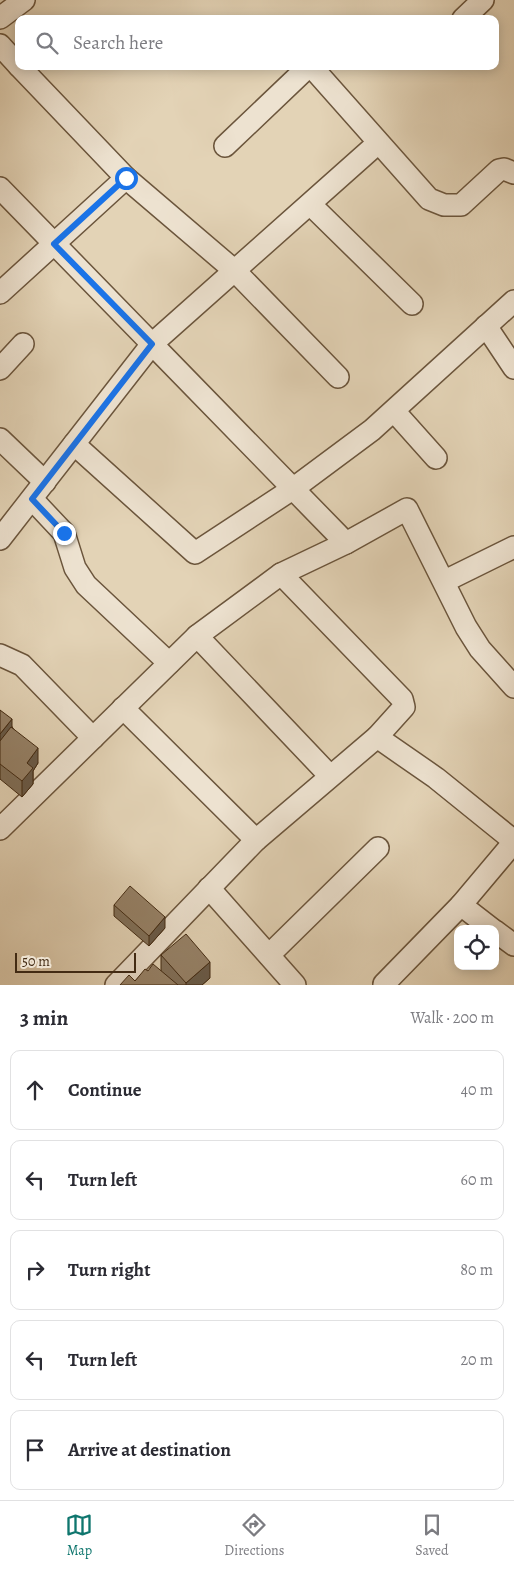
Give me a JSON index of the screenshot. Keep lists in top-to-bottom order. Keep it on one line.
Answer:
{"scale_bar":"50 m","page":{"search":"Search here","scale":"50 m","heading":["3 min","Walk · 200 m"],"list":[["Continue","40 m"],["Turn left","60 m"],["Turn right","80 m"],["Turn left","20 m"],"Arrive at destination"],"nav":["Map","Directions","Saved"]}}
